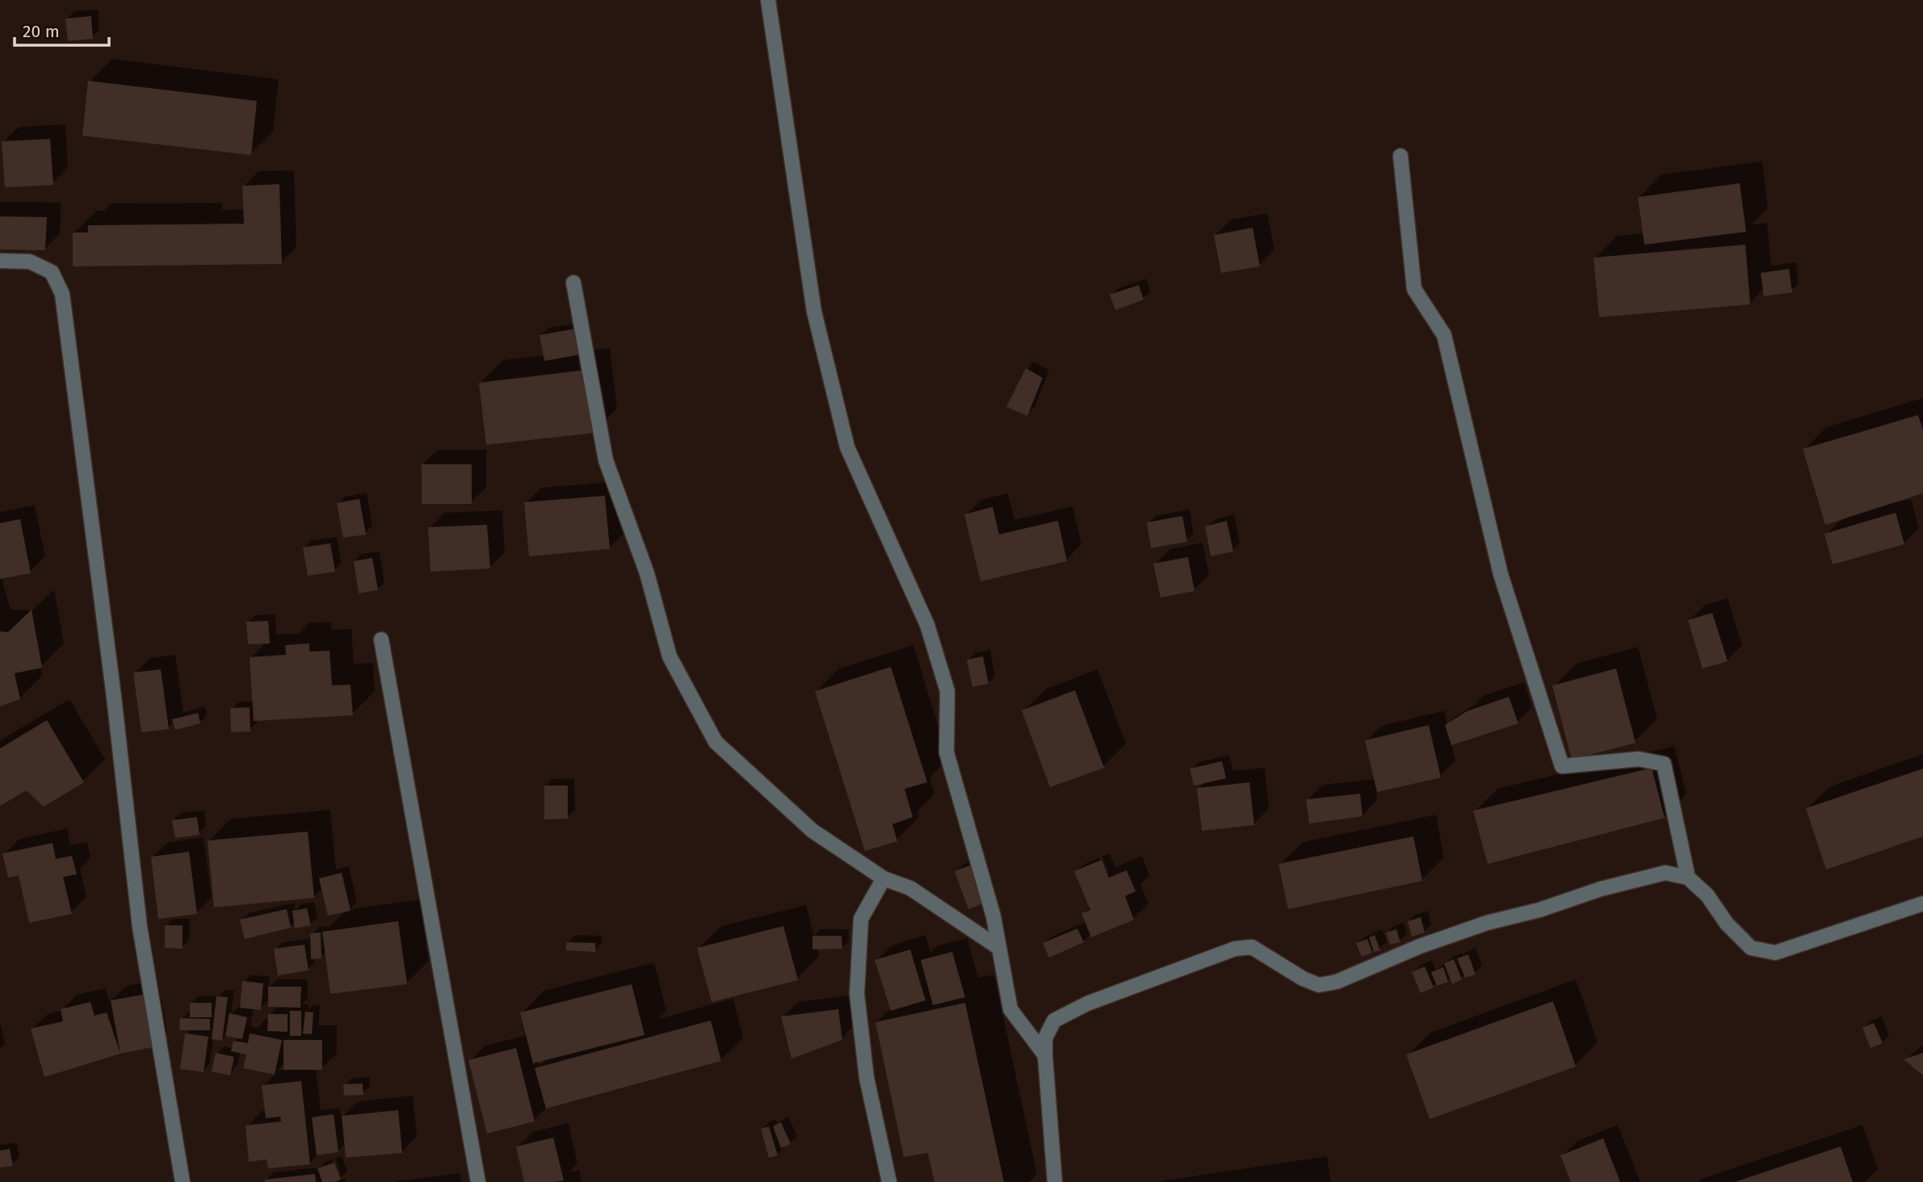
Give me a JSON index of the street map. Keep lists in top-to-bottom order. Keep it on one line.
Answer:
{"scale_bar":"20 m"}
